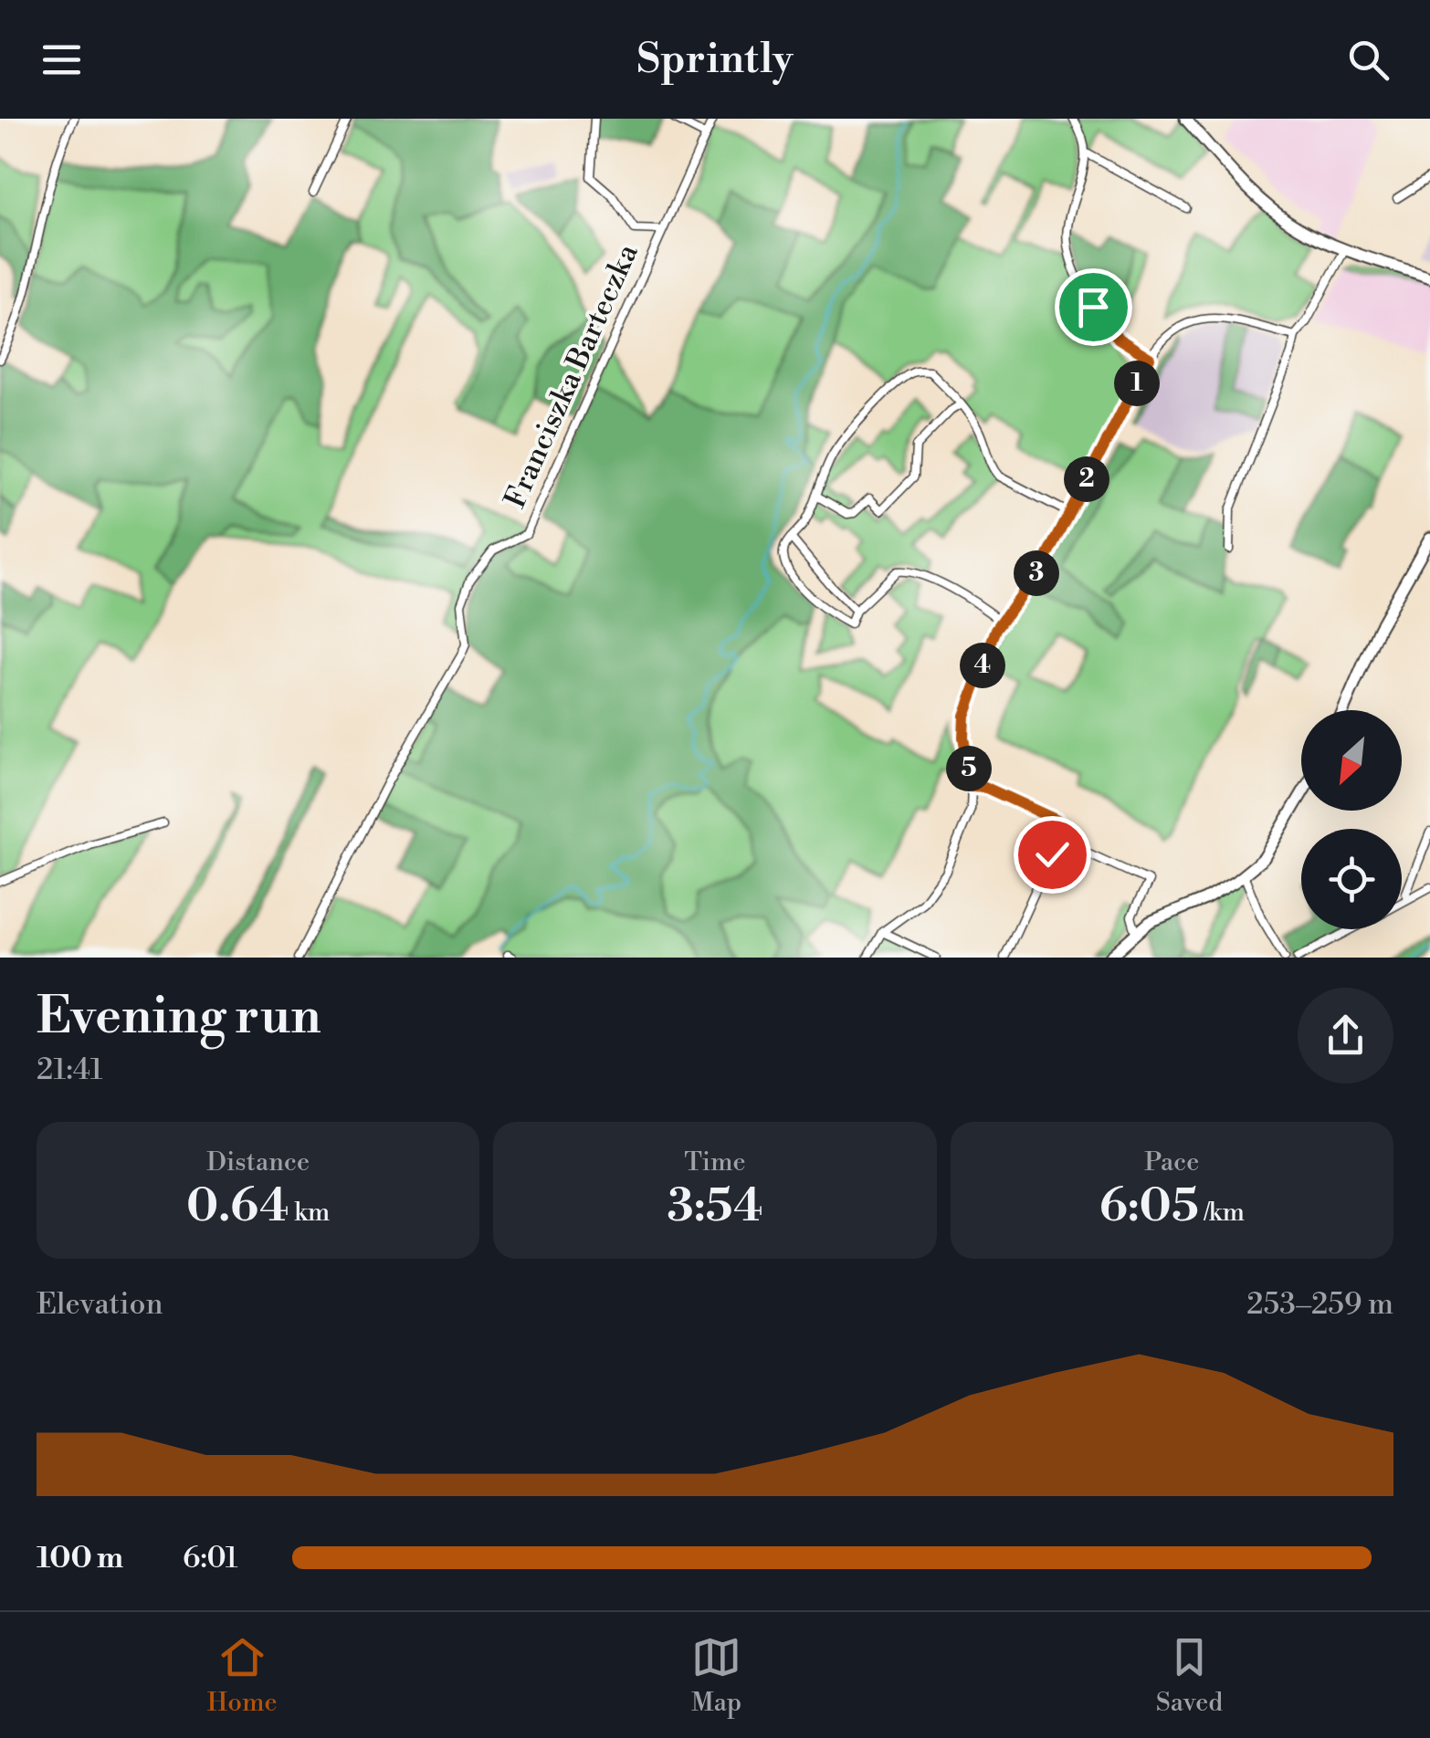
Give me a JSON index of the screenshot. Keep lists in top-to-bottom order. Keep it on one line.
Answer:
{"streets":{"street":["Franciszka Barteczka"]},"north":"bottom left","page":{"header":"Sprintly","pins":["1","2","3","4","5"],"heading":["Evening run","21:41"],"stats":[["Distance","0.64 km"],["Time","3:54"],["Pace","6:05 /km"]],"chart":["Elevation","253–259 m"],"list":[{"name":"100 m","note":"6:01"}],"tabs":["Home","Map","Saved"]}}
